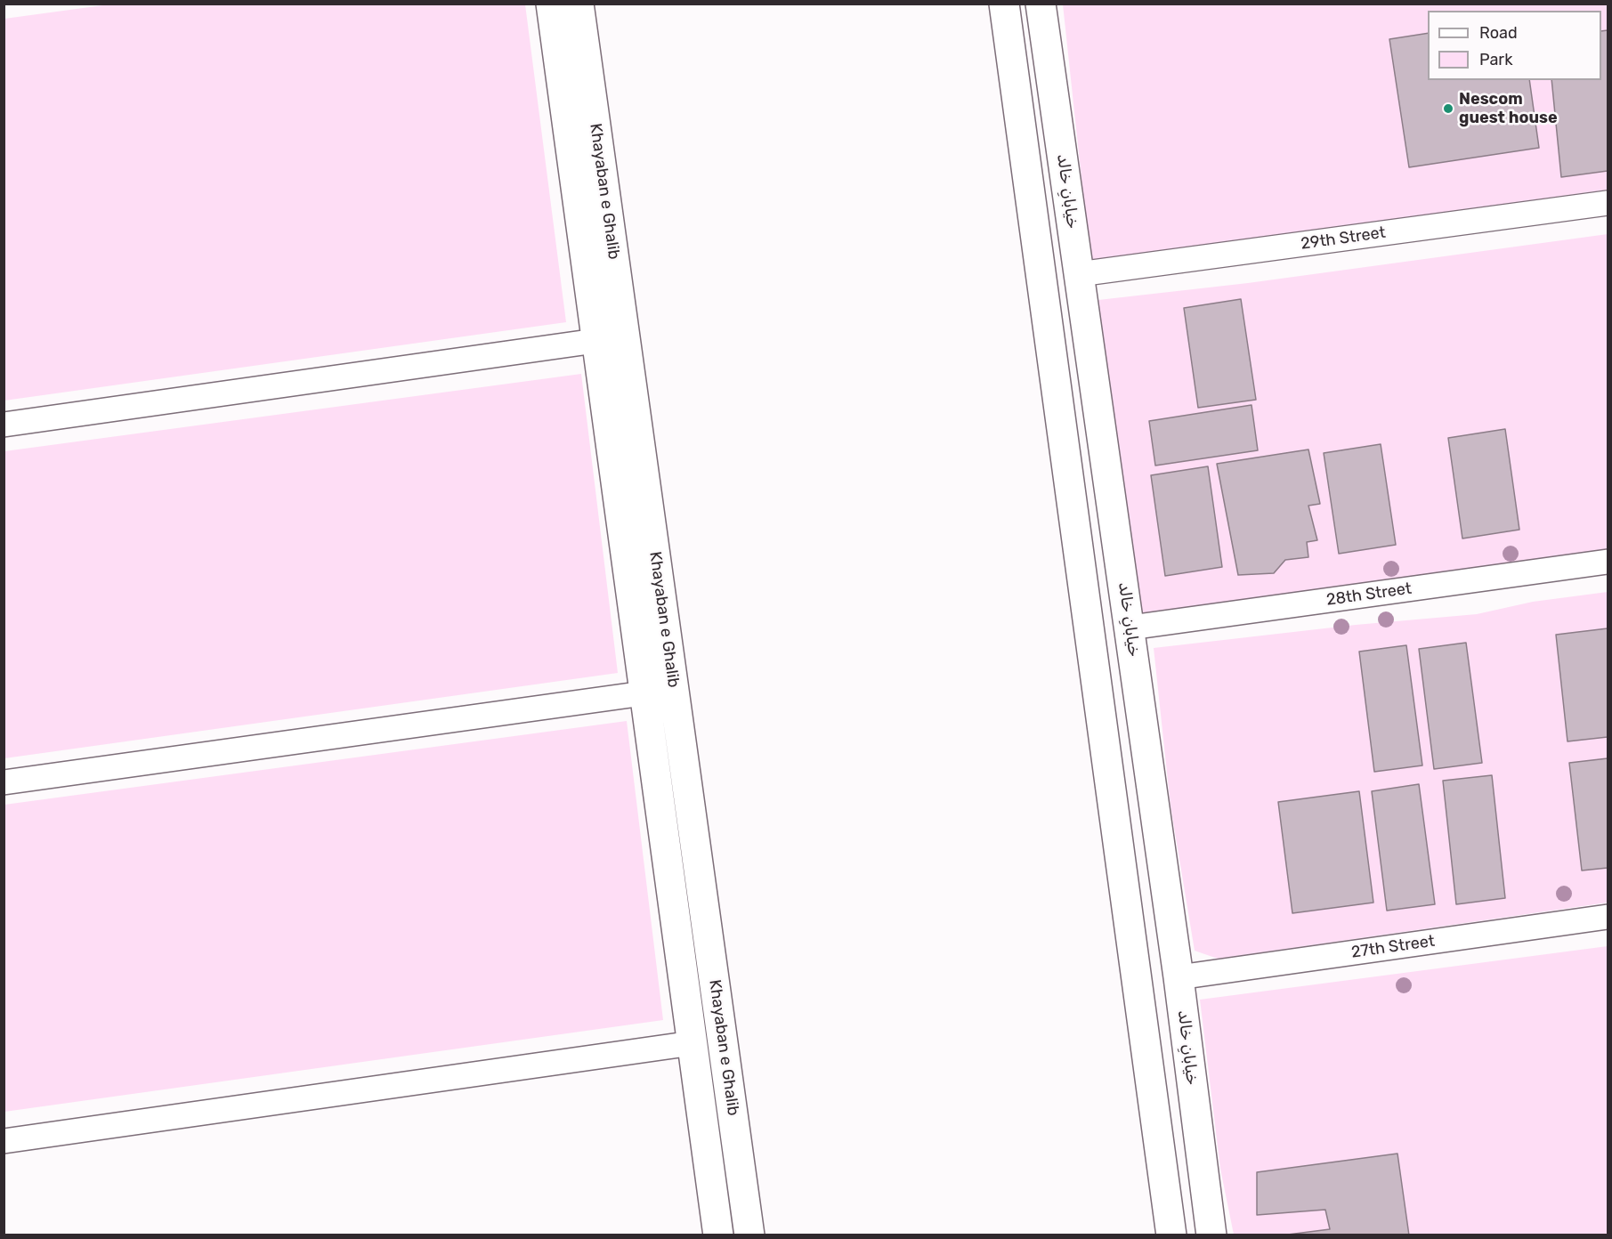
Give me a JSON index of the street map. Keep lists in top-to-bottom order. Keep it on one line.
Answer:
{"streets":{"street":["Khayaban e Ghalib","خیابانِ خالد","29th Street","28th Street","27th Street"]},"crossings":[["خیابانِ خالد","29th Street"],["خیابانِ خالد","28th Street"],["خیابانِ خالد","27th Street"]],"places":["Nescom guest house"],"legend":["Road","Park"]}
